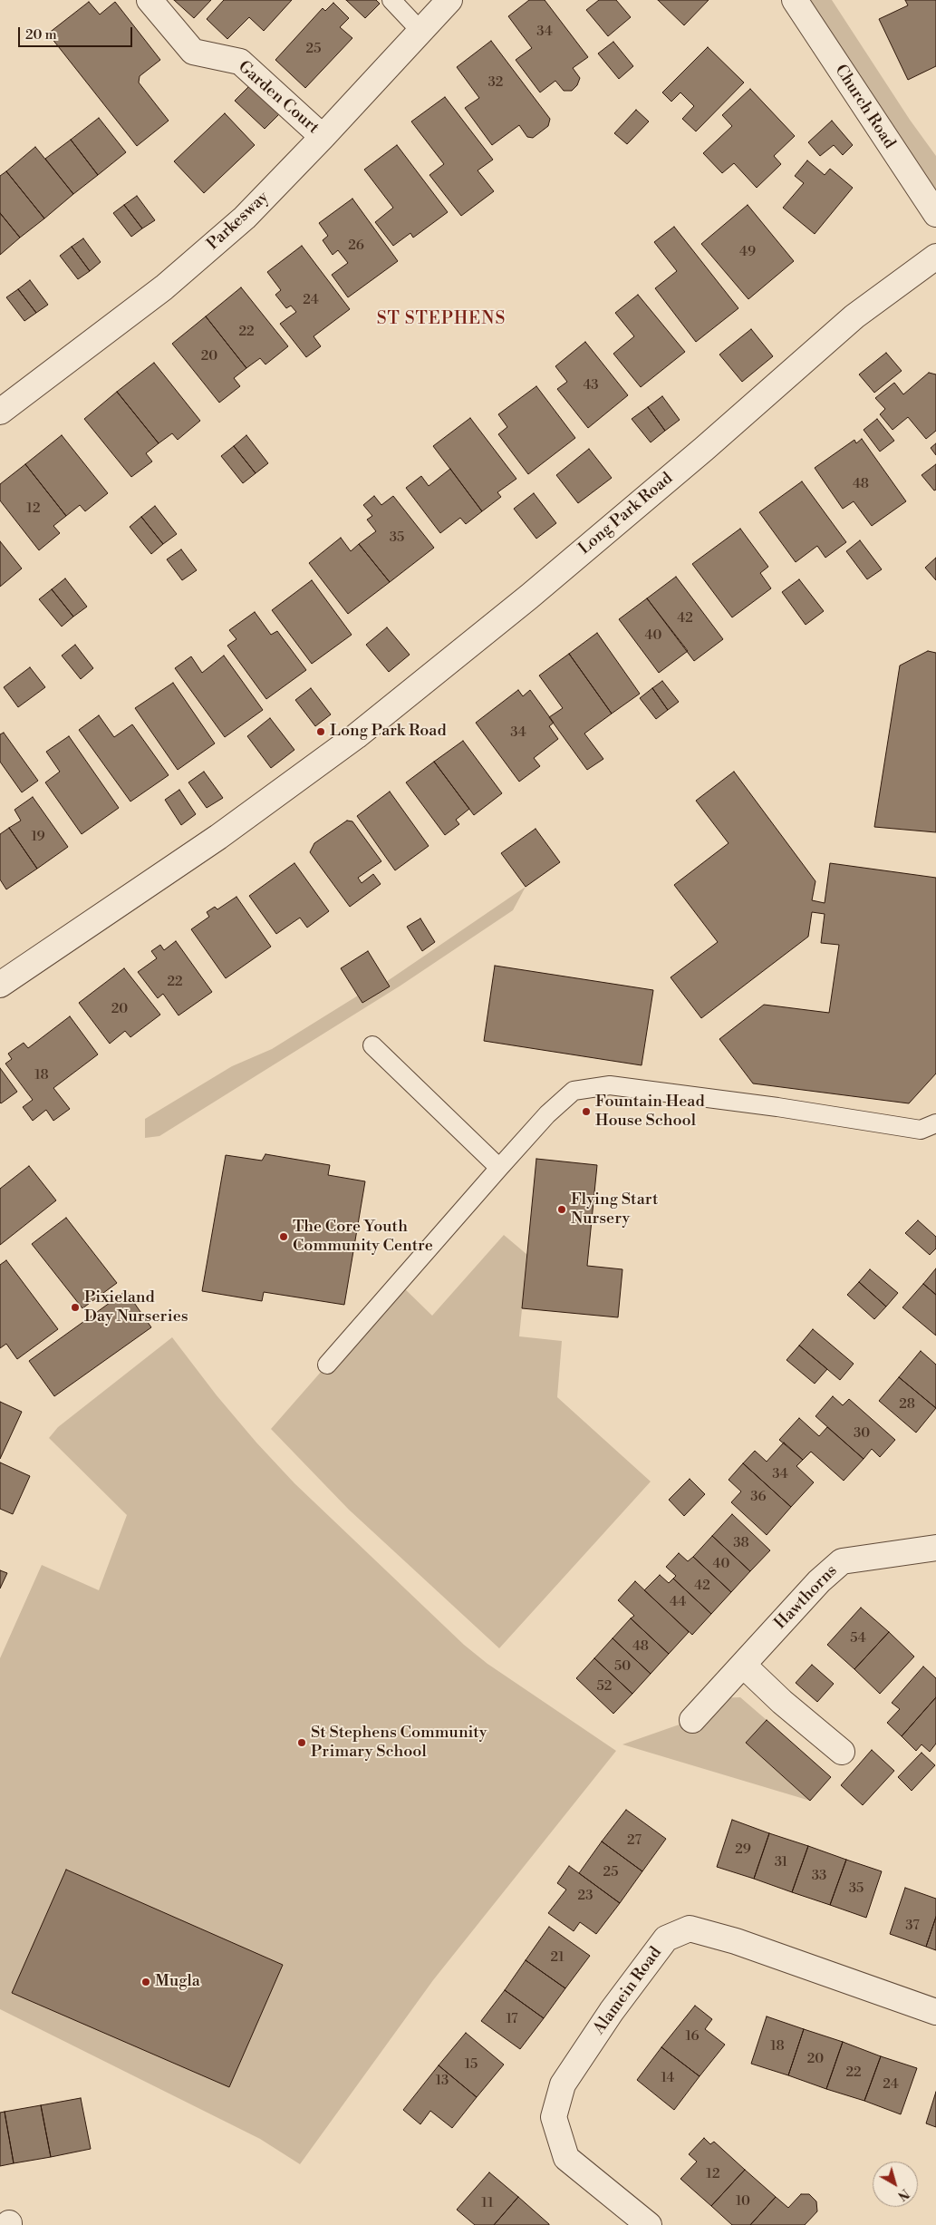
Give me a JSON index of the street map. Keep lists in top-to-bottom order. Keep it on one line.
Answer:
{"streets":{"street":["Garden Court","Church Road","Parkesway","Long Park Road","Hawthorns","Alamein Road"]},"crossings":[["Garden Court","Parkesway"]],"districts":["ST STEPHENS"],"places":["Long Park Road","Fountain Head House School","Flying Start Nursery","The Core Youth Community Centre","Pixieland Day Nurseries","St Stephens Community Primary School","Mugla"],"house_numbers":["34","25","32","26","49","24","22","20","43","48","12","35","42","40","34","19","22","20","18","28","30","34","36","38","40","42","44","54","48","50","52","27","29","31","25","33","35","23","37","21","17","16","18","20","15","22","14","13","24","12","10","11"],"scale_bar":"20 m","north":"bottom right"}
